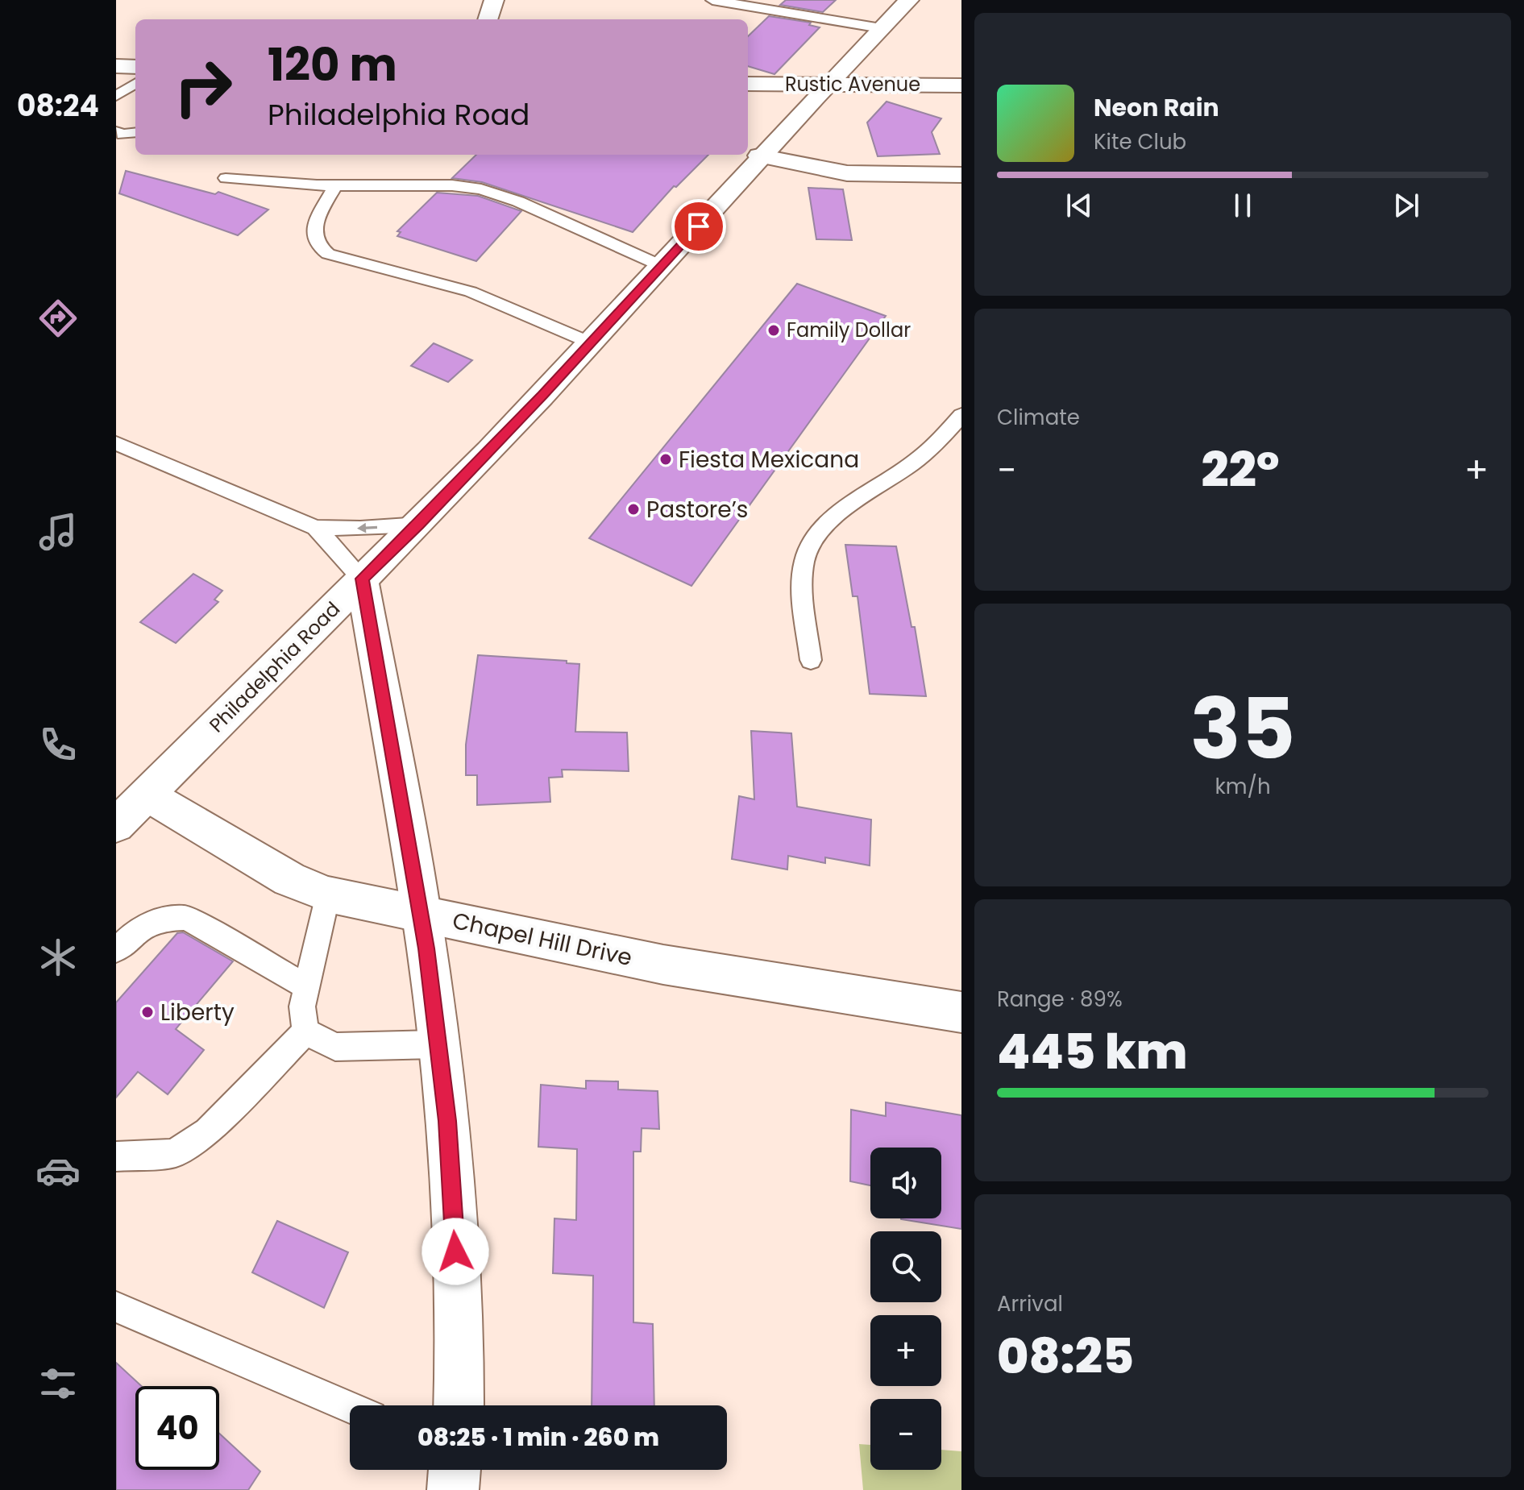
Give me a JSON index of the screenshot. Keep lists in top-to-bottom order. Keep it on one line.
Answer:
{"streets":{"street":["Rustic Avenue","Philadelphia Road","Chapel Hill Drive"]},"crossings":[["Rustic Avenue","Philadelphia Road"],["Philadelphia Road","Chapel Hill Drive"]],"places":["Family Dollar","Fiesta Mexicana","Pastore’s","Liberty"],"page":{"tabs":"08:24","turn":["120 m","Philadelphia Road"],"song":["Neon Rain","Kite Club"],"tile":["Climate",["35","km/h"],["Range · 89%","445 km"],["Arrival","08:25"]],"heat":["−","22°","+"],"map_buttons":["+","−"],"limit":"40","trip":"08:25 · 1 min · 260 m"}}
